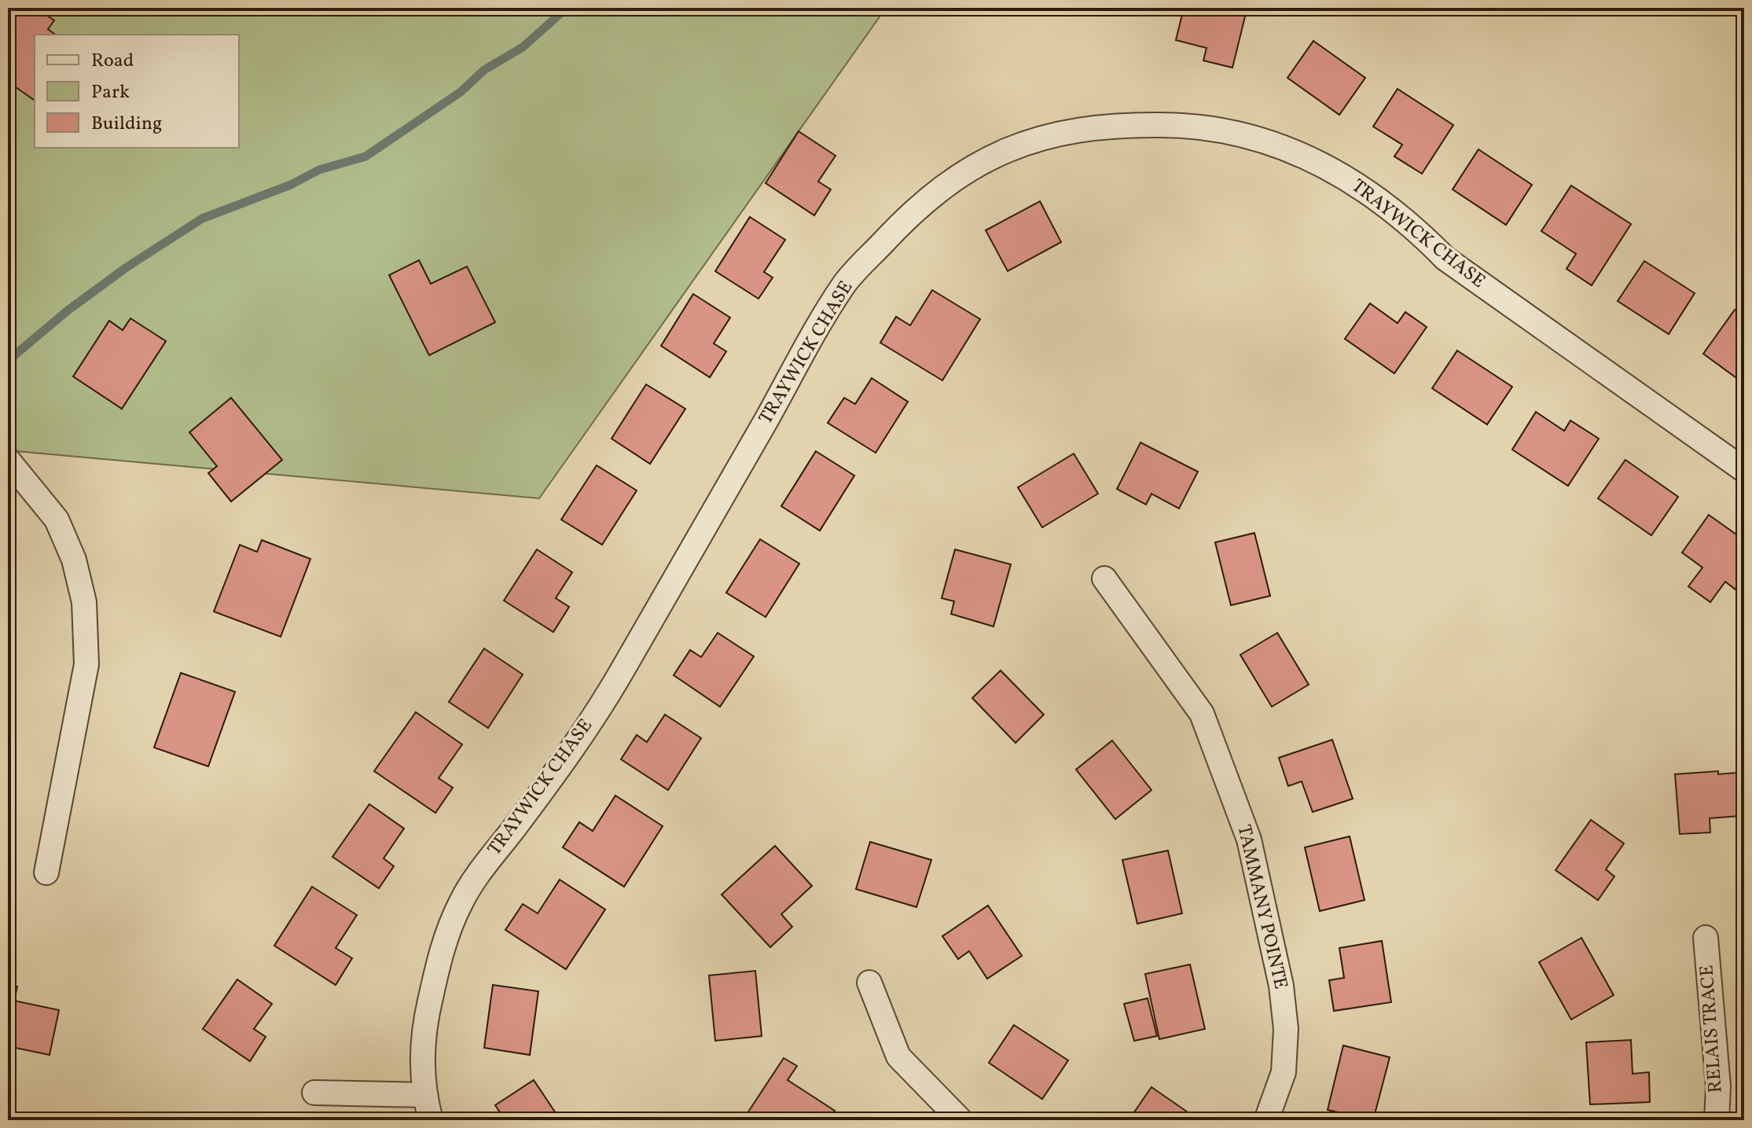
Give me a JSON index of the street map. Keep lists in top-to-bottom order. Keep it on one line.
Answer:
{"streets":{"street":["TRAYWICK CHASE","TAMMANY POINTE","RELAIS TRACE"]},"legend":["Road","Park","Building"]}
